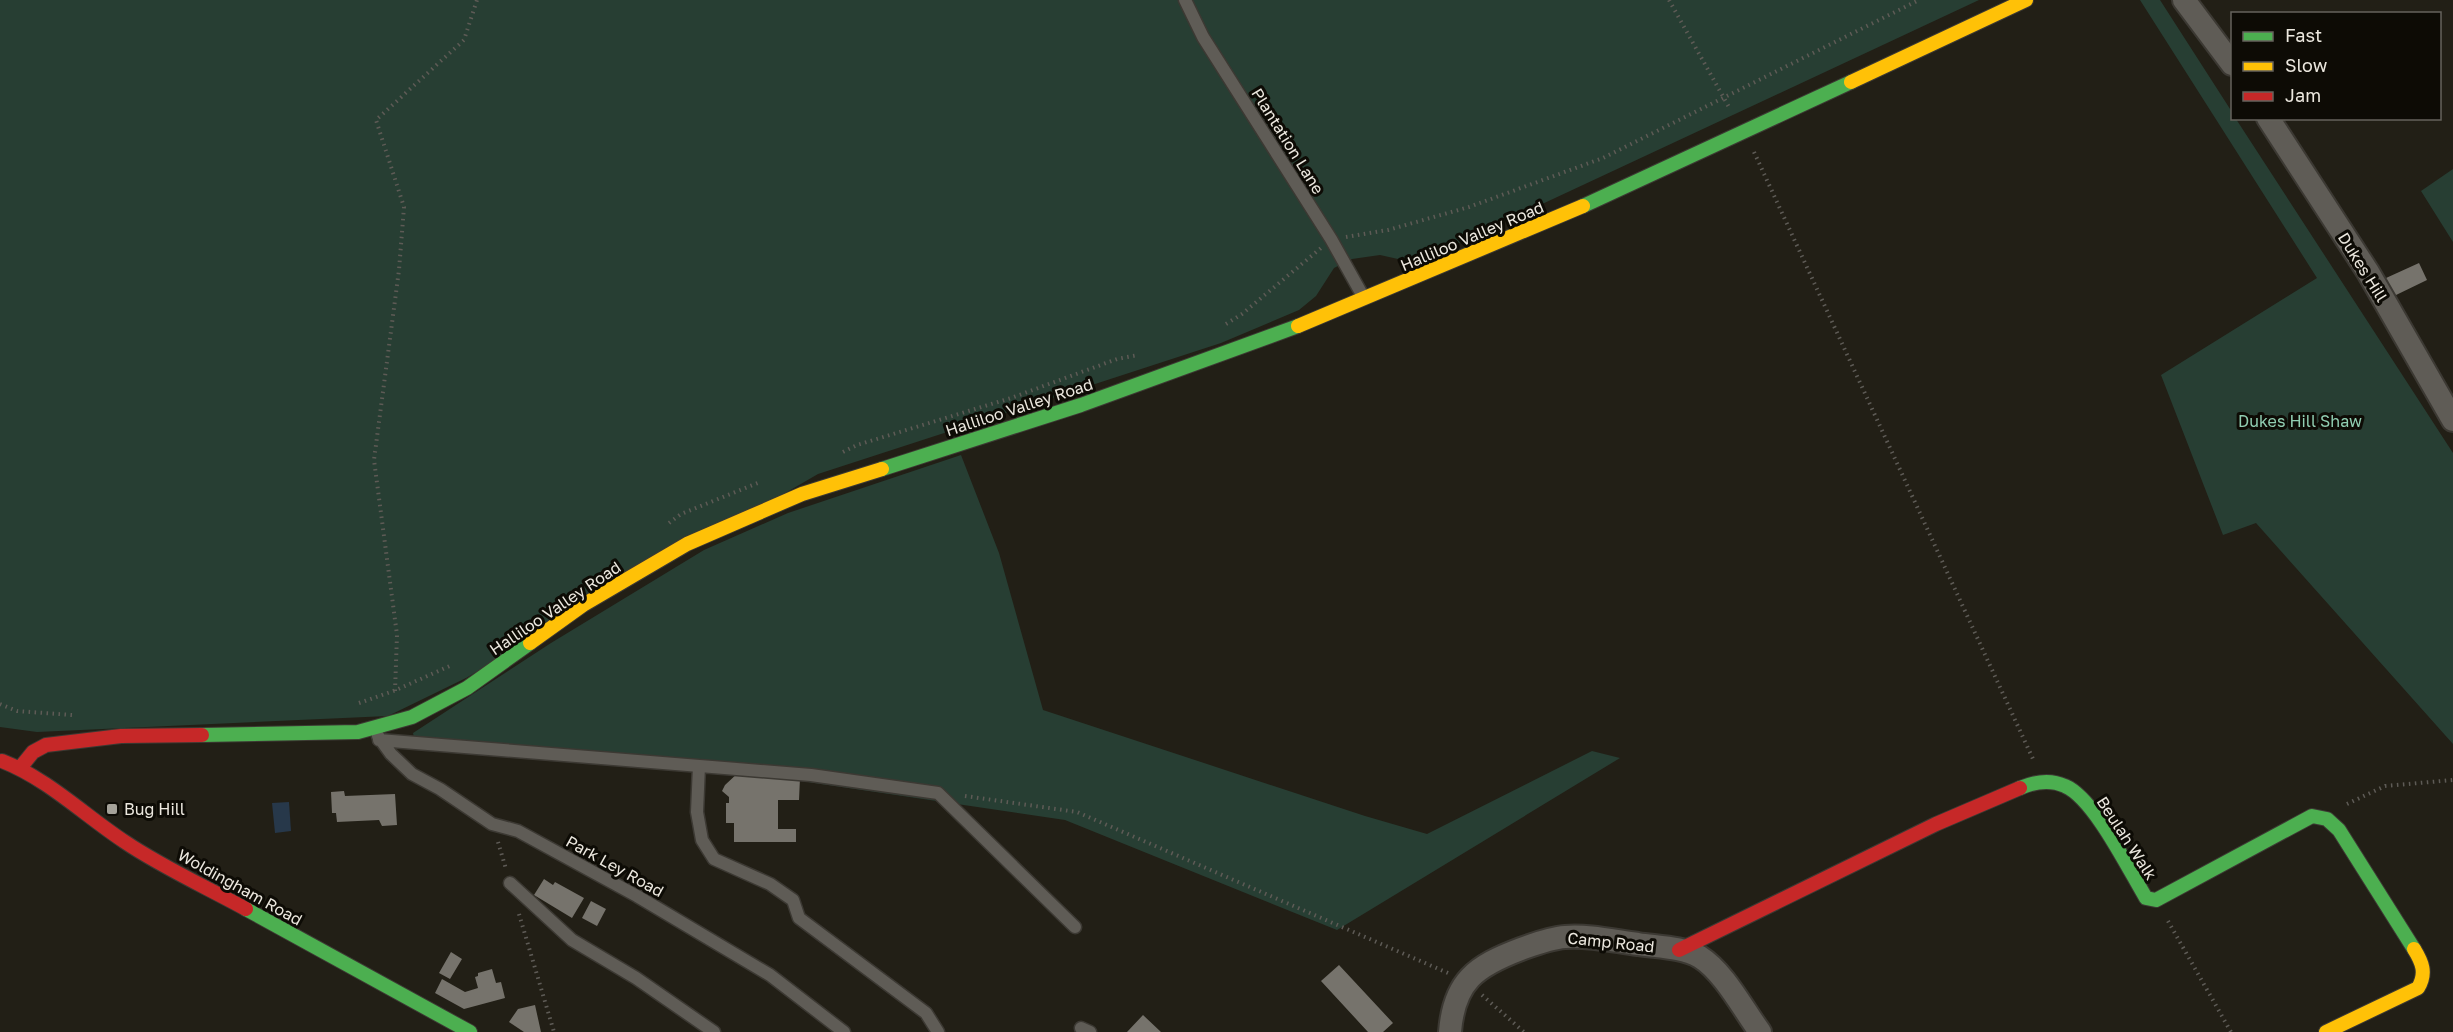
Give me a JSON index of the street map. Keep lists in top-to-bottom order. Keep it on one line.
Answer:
{"streets":{"street":["Halliloo Valley Road","Dukes Hill","Beulah Walk","Woldingham Road","Camp Road"],"lane":["Plantation Lane","Park Ley Road"]},"crossings":[["Plantation Lane","Halliloo Valley Road"],["Halliloo Valley Road","Park Ley Road"],["Halliloo Valley Road","Woldingham Road"]],"parks":["Dukes Hill Shaw"],"places":{"transit":["Bug Hill"]},"legend":["Fast","Slow","Jam"]}
